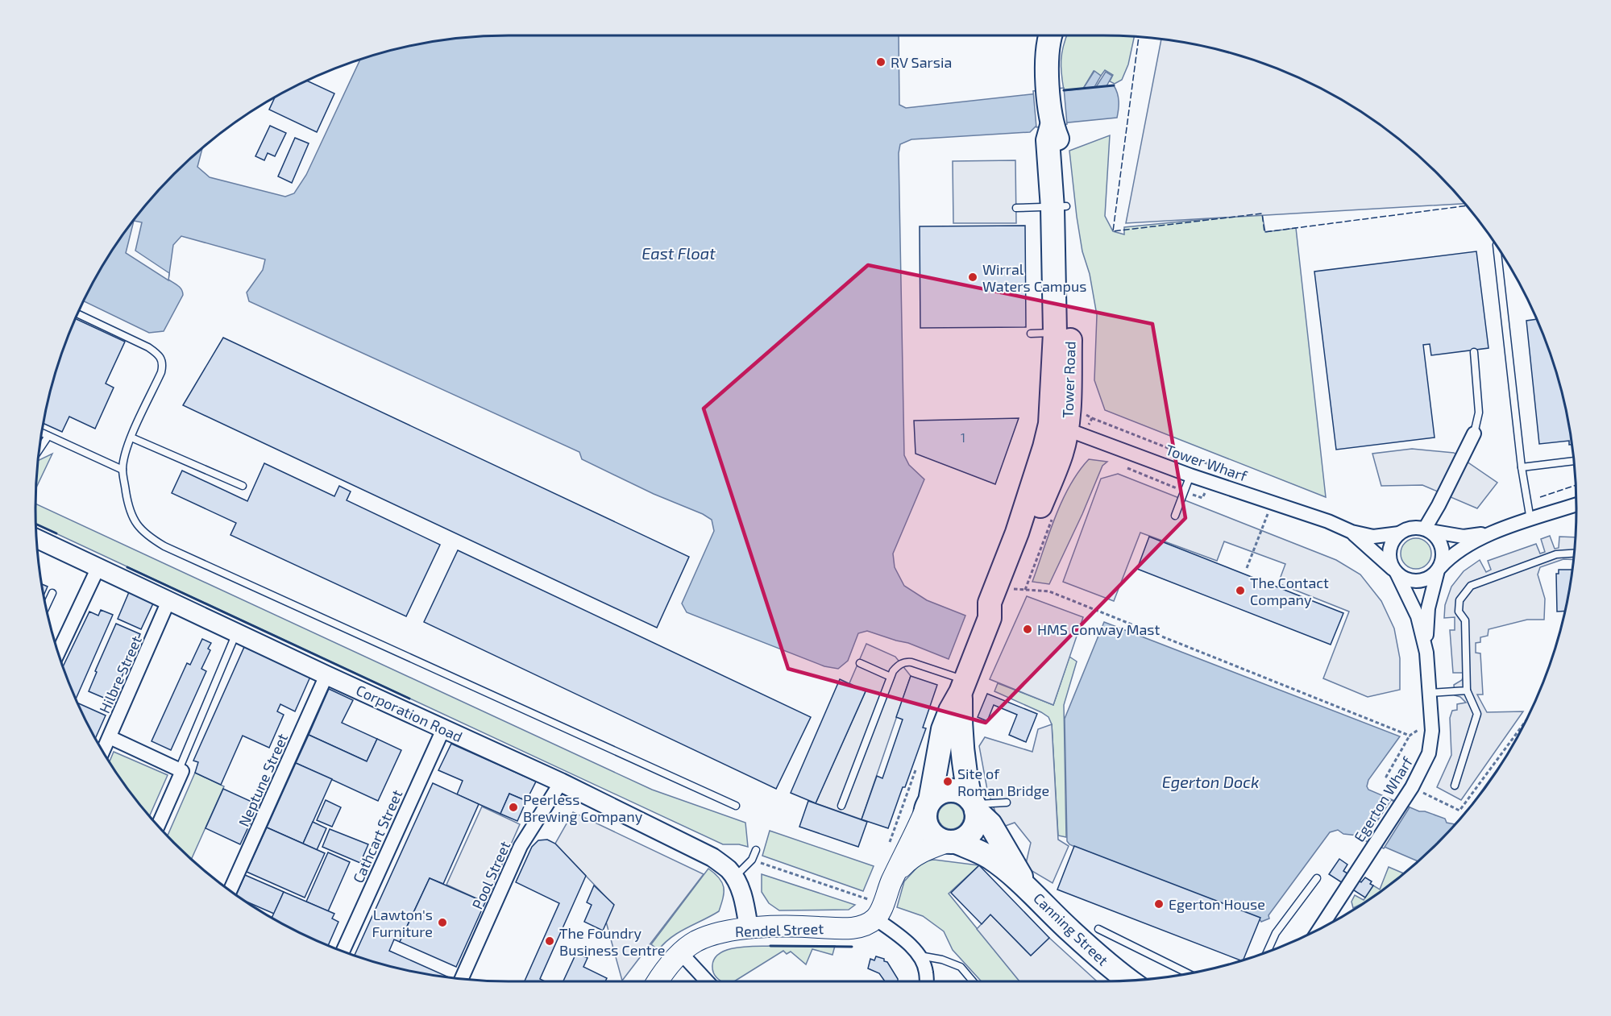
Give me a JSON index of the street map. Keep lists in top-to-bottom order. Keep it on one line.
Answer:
{"streets":{"highway":["Tower Road","Canning Street"],"main road":["Corporation Road","Rendel Street"],"street":["Tower Wharf","Hilbre Street","Neptune Street","Egerton Wharf","Cathcart Street","Pool Street"]},"crossings":[["Tower Road","Tower Wharf"],["Tower Road","Canning Street"],["Tower Wharf","Egerton Wharf"],["Hilbre Street","Corporation Road"],["Corporation Road","Neptune Street"],["Corporation Road","Cathcart Street"],["Corporation Road","Pool Street"],["Corporation Road","Rendel Street"]],"water":["East Float","Egerton Dock"],"places":["RV Sarsia","Wirral Waters Campus","The Contact Company","HMS Conway Mast","Site of Roman Bridge","Peerless Brewing Company","Egerton House","Lawton's Furniture","The Foundry Business Centre"],"house_numbers":["1"]}
